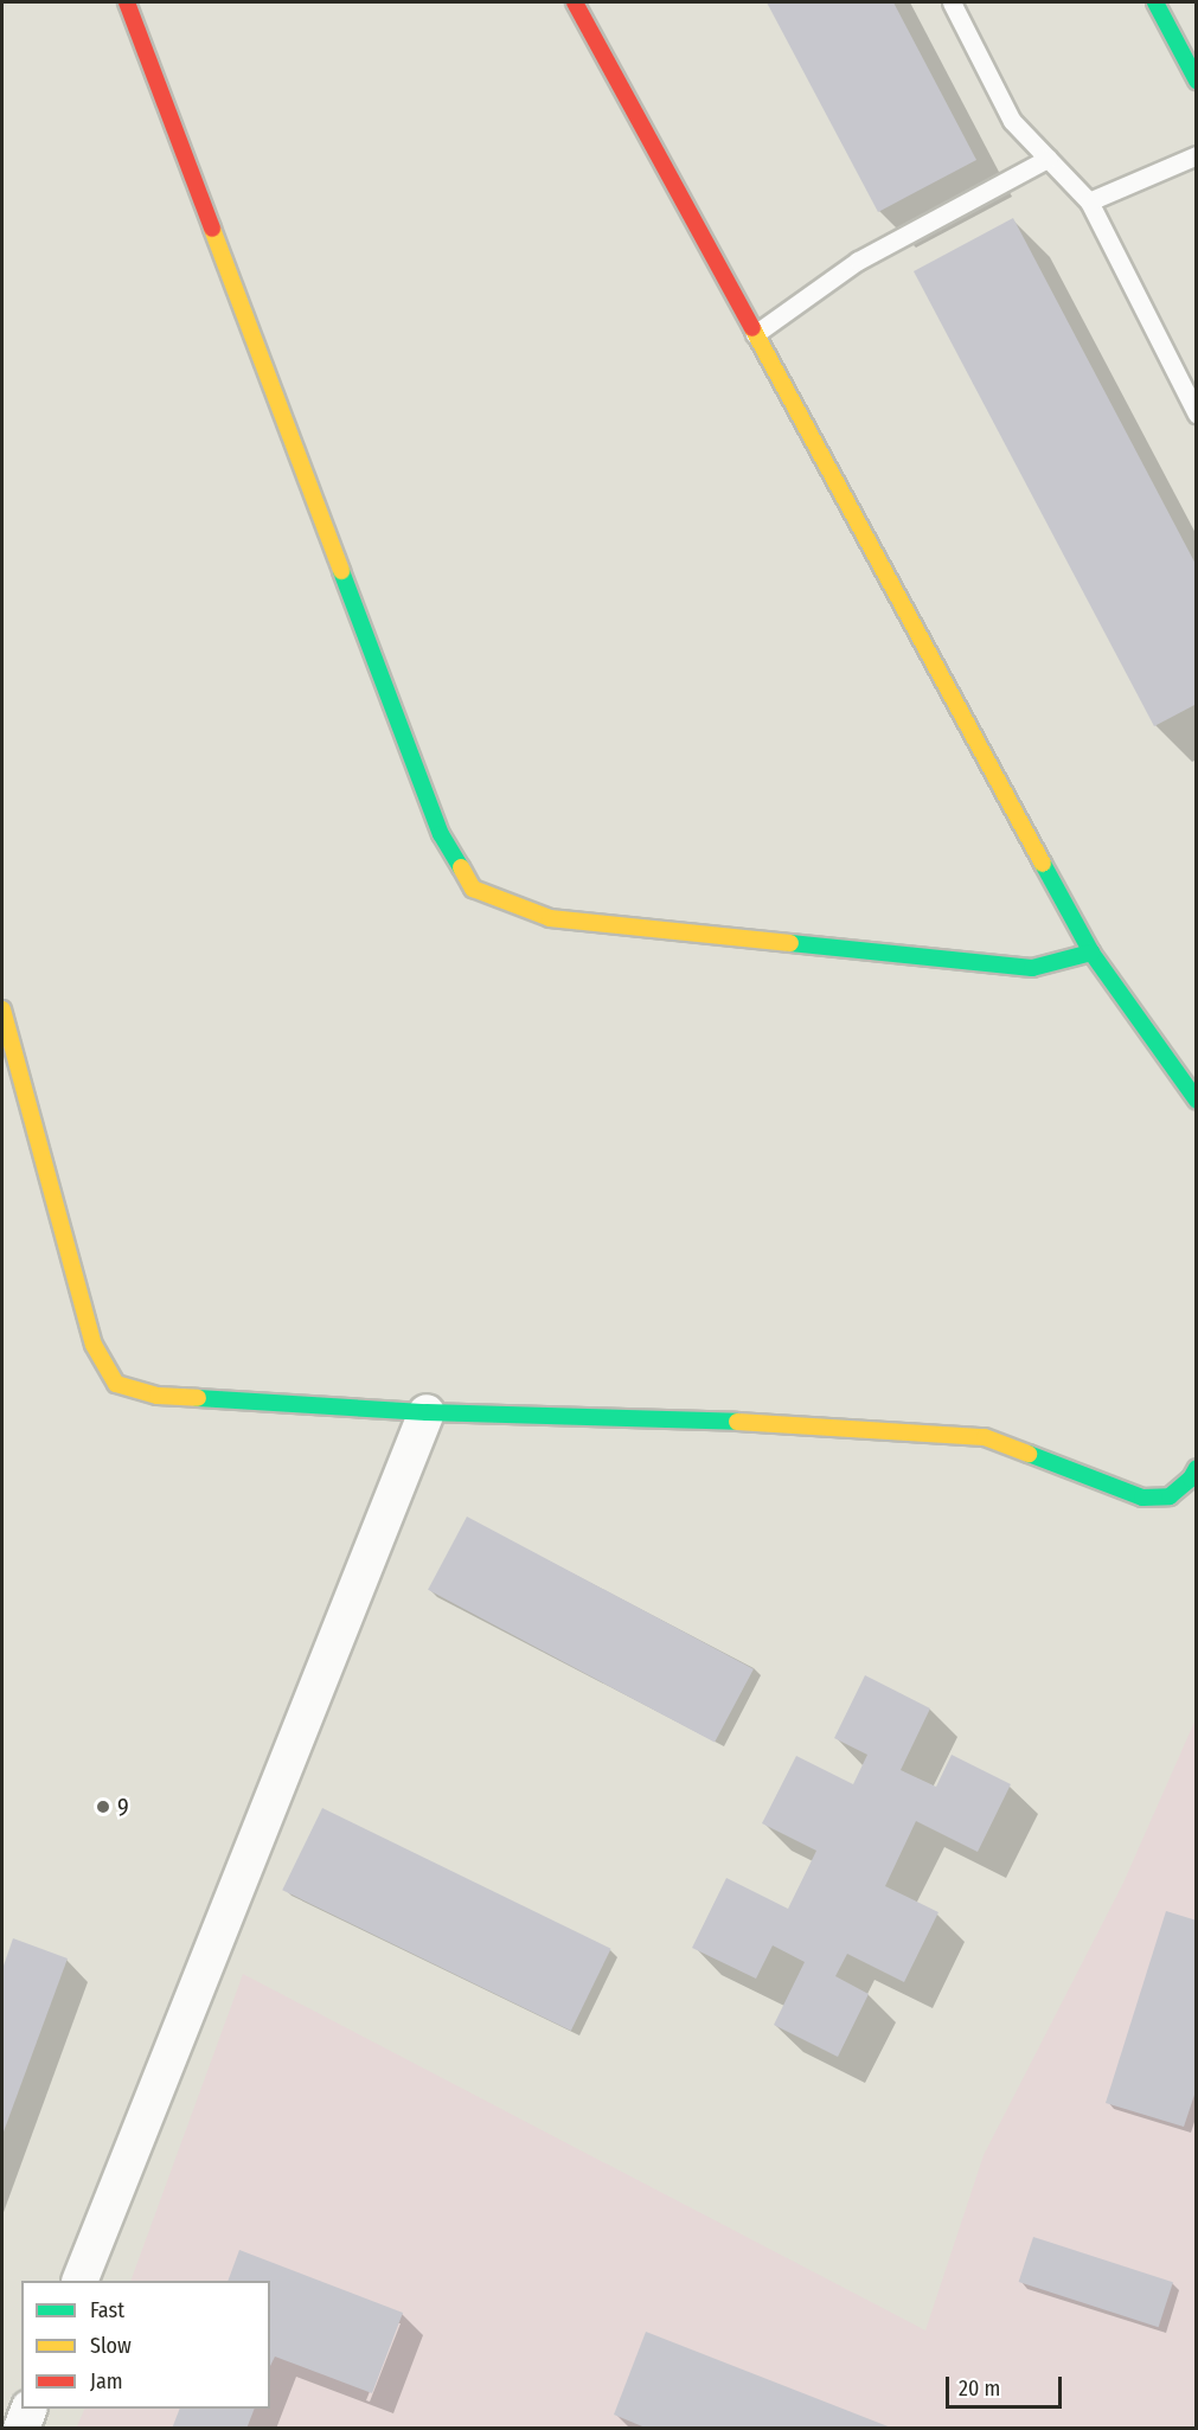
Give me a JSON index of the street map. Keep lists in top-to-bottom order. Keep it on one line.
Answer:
{"places":["9"],"legend":["Fast","Slow","Jam"],"scale_bar":"20 m"}
